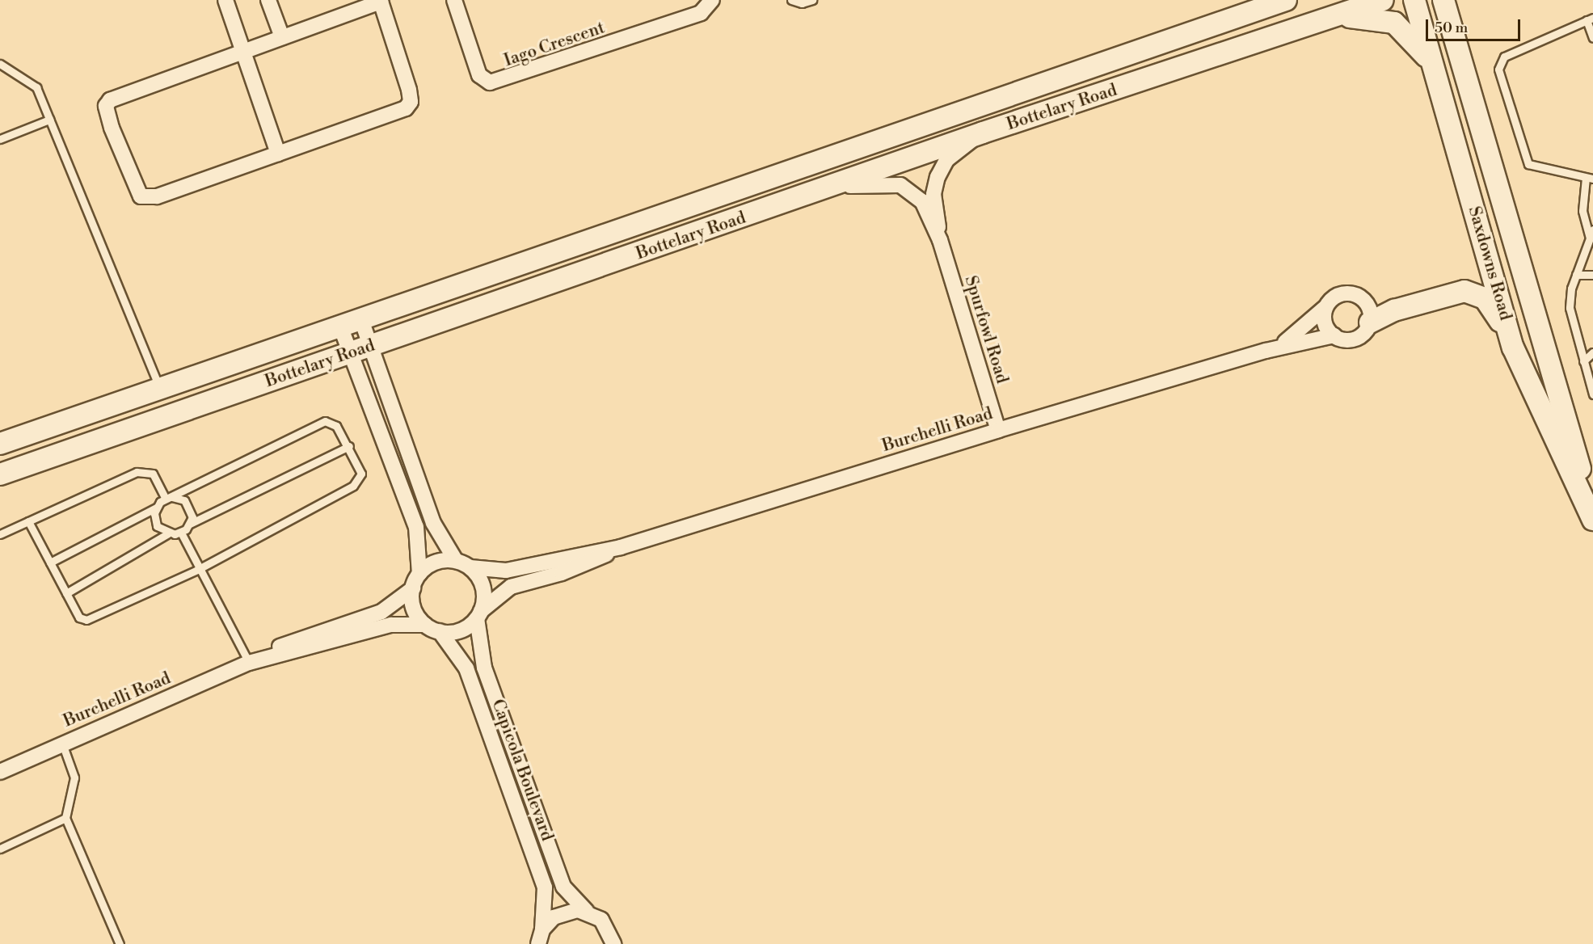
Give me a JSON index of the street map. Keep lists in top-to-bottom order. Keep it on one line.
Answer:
{"streets":{"main road":["Bottelary Road","Saxdowns Road"],"street":["Iago Crescent","Spurfowl Road","Burchelli Road","Capicola Boulevard"]},"crossings":[["Bottelary Road","Spurfowl Road"],["Spurfowl Road","Burchelli Road"],["Burchelli Road","Capicola Boulevard"]],"scale_bar":"50 m"}
